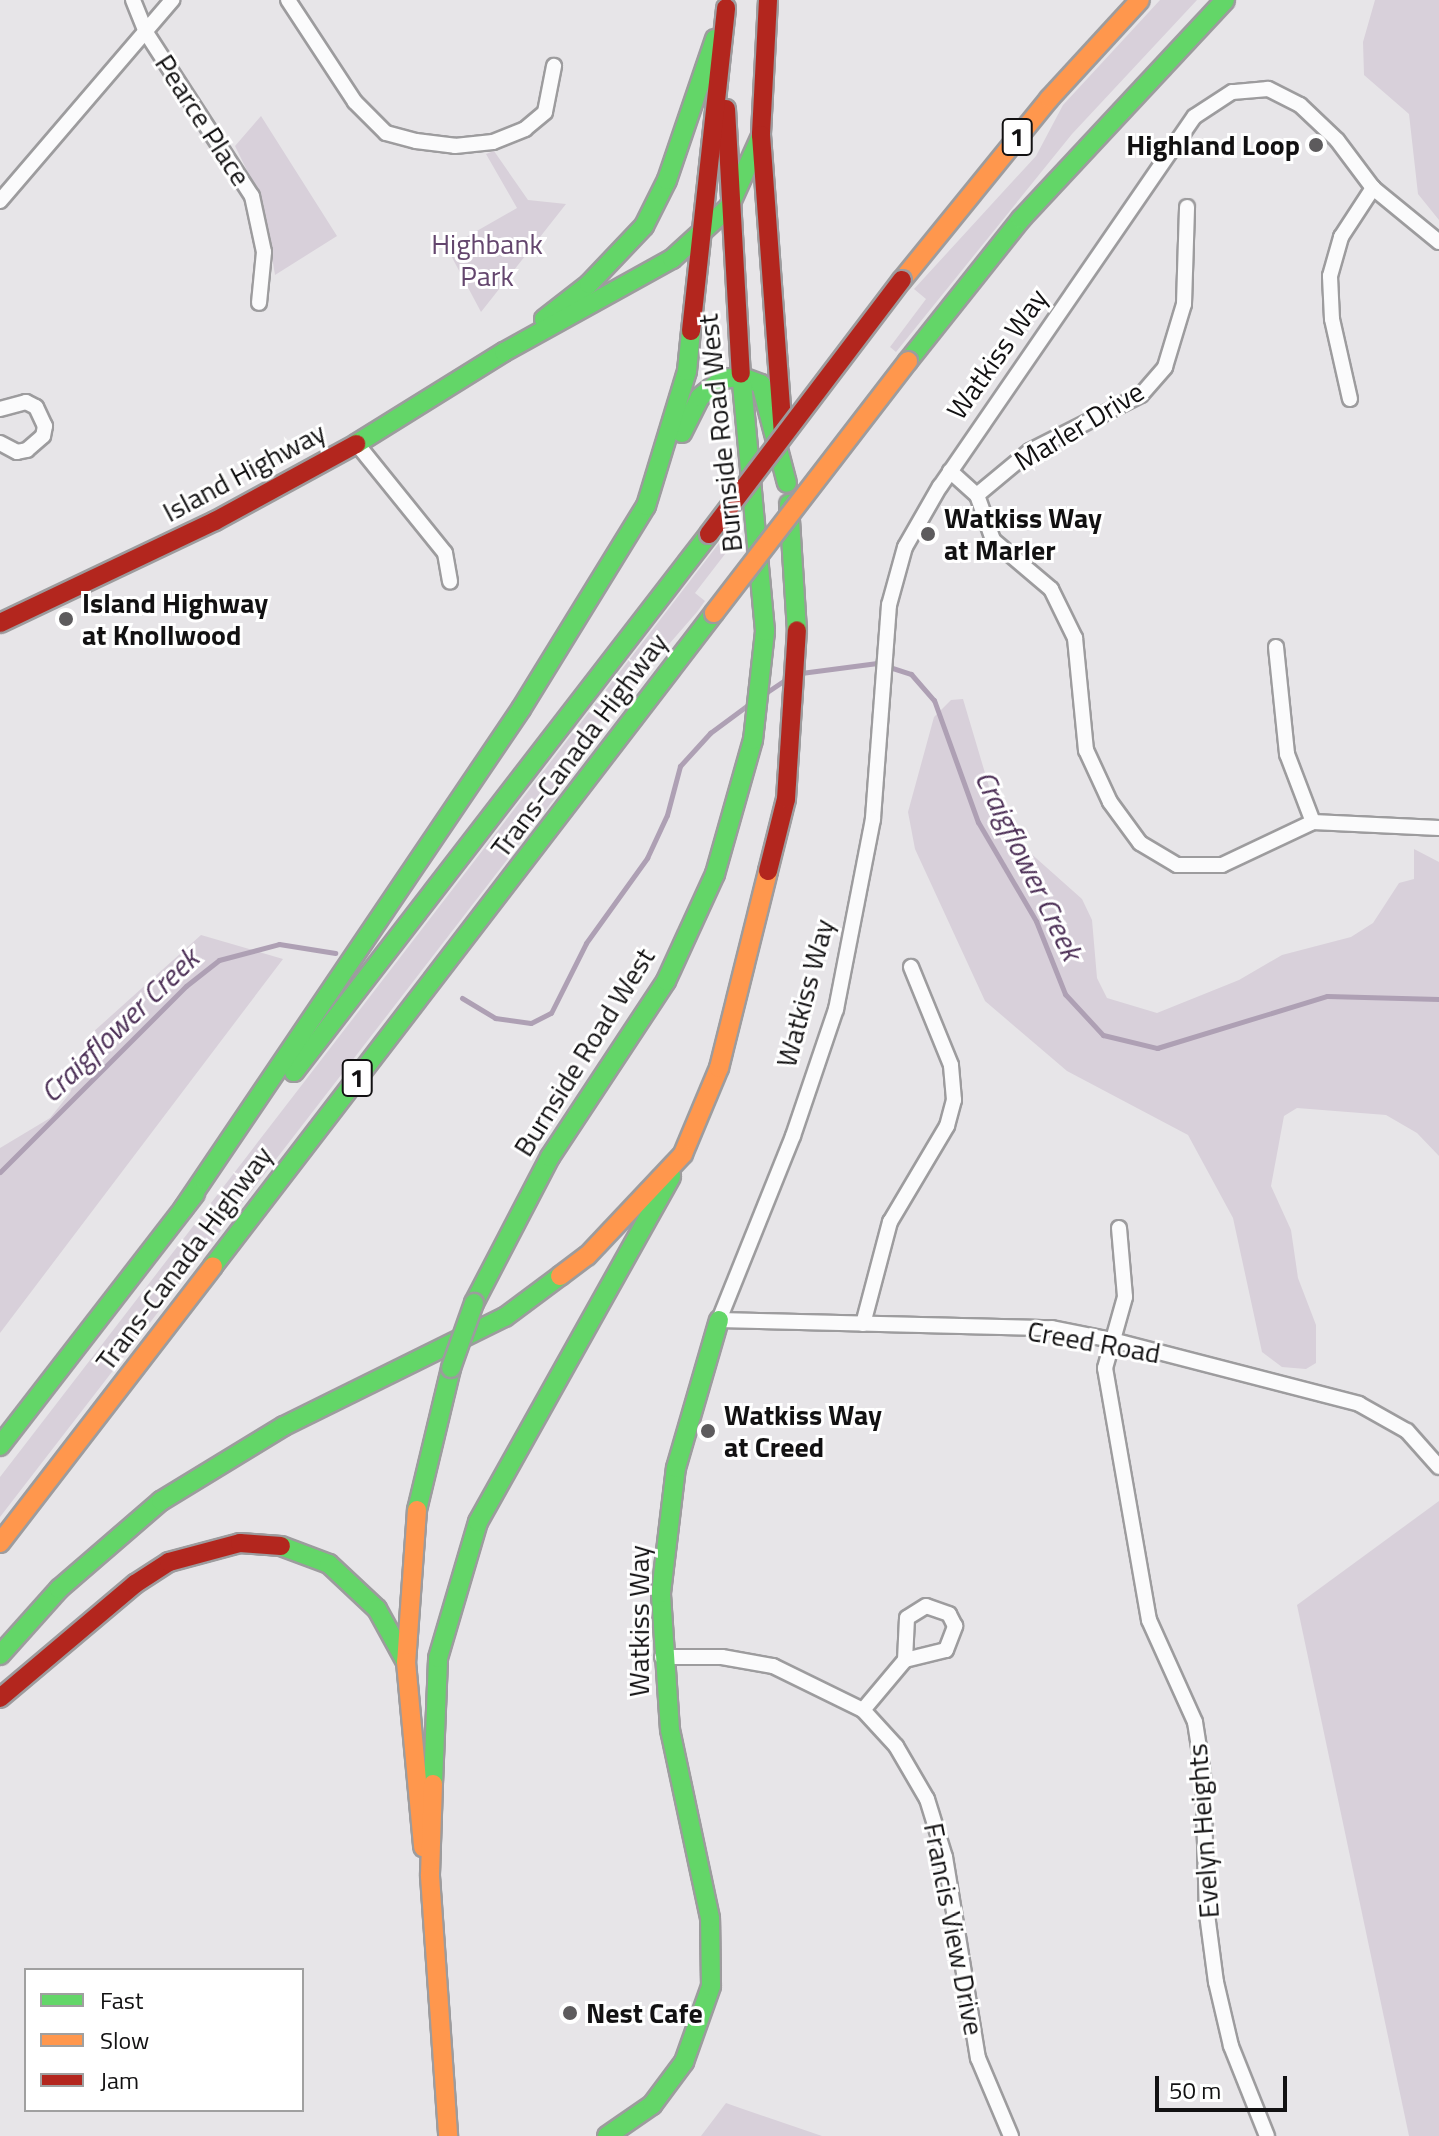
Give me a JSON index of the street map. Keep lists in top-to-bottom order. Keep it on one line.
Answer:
{"streets":{"main road":["1","Watkiss Way","Burnside Road West","Island Highway","Trans-Canada Highway"],"street":["Pearce Place","Marler Drive","Creed Road","Evelyn Heights","Francis View Drive"]},"crossings":[["Watkiss Way","Creed Road"],["Watkiss Way","Francis View Drive"],["Burnside Road West","Island Highway"],["Creed Road","Evelyn Heights"]],"water":["Craigflower Creek"],"parks":["Highbank Park"],"places":["Highland Loop","Watkiss Way at Marler","Island Highway at Knollwood","Watkiss Way at Creed","Nest Cafe"],"legend":["Fast","Slow","Jam"],"scale_bar":"50 m"}
